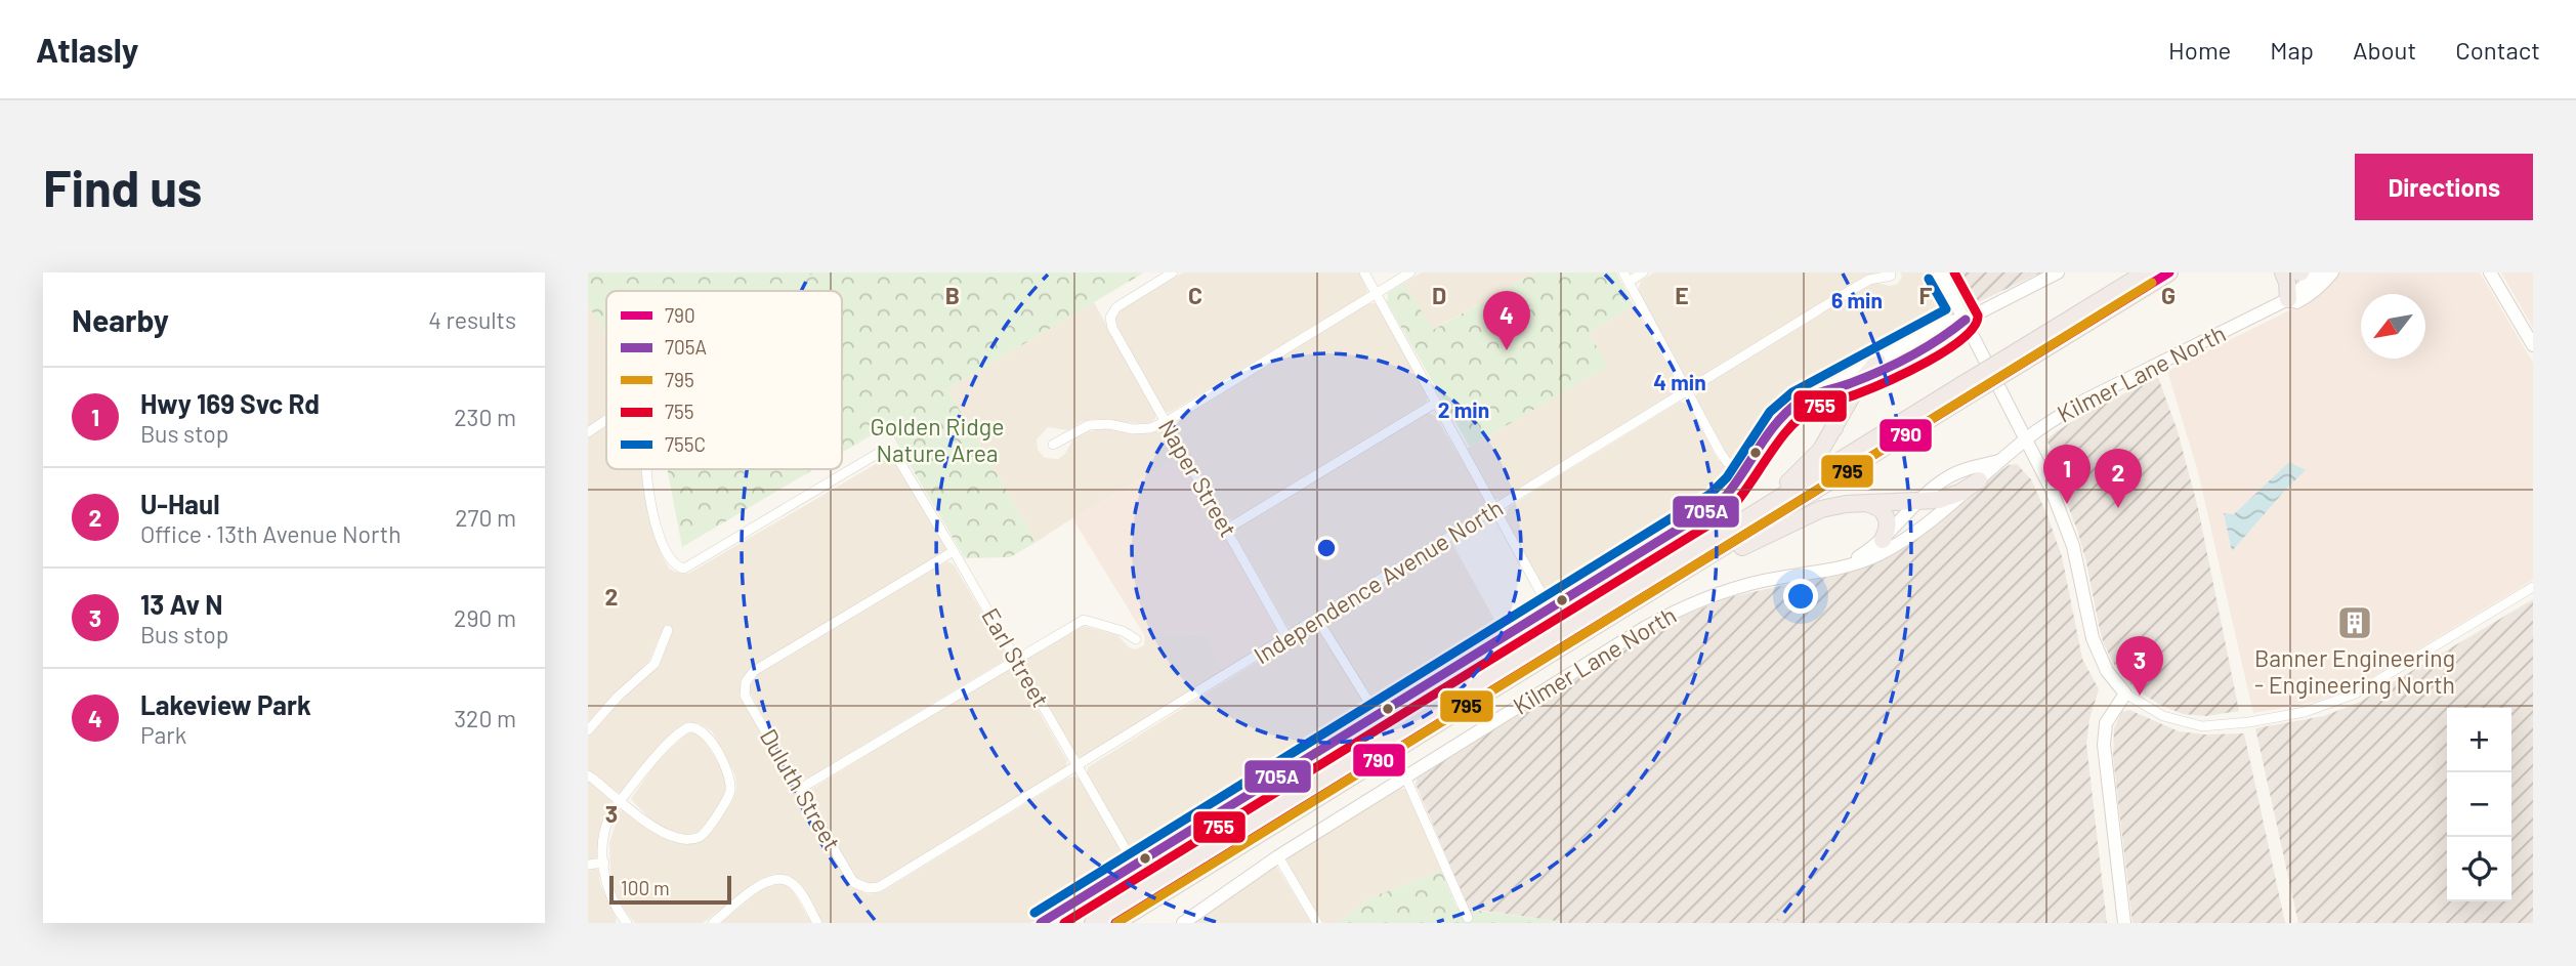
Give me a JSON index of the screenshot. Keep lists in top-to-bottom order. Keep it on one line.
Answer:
{"streets":{"street":["Kilmer Lane North","Naper Street","Independence Avenue North","Earl Street","Duluth Street"]},"crossings":[["Naper Street","Independence Avenue North"],["Independence Avenue North","Earl Street"],["Independence Avenue North","Duluth Street"],["Earl Street","Duluth Street"]],"parks":["Golden Ridge Nature Area"],"places":{"building":["Banner Engineering - Engineering North"]},"lines":["transit line 790","transit line 755","transit line 755C","transit line 795","transit line 705A"],"legend":["790","705A","795","755","755C"],"scale_bar":"100 m","north":"bottom left","page":{"header":"Atlasly","nav":["Home","Map","About","Contact"],"buttons":"Directions","title":"Find us","heading":["Nearby","4 results"],"pins":["4","1","2","3"],"list":[{"mark":"1","name":"Hwy 169 Svc Rd","note":"Bus stop","value":"230 m"},{"mark":"2","name":"U-Haul","note":"Office · 13th Avenue North","value":"270 m"},{"mark":"3","name":"13 Av N","note":"Bus stop","value":"290 m"},{"mark":"4","name":"Lakeview Park","note":"Park","value":"320 m"}],"map_buttons":["+","−"],"scale":"100 m"},"grid":{"columns":["B","C","D","E","F","G"],"rows":["2","3"]},"rings":["6 min","4 min","2 min"]}
